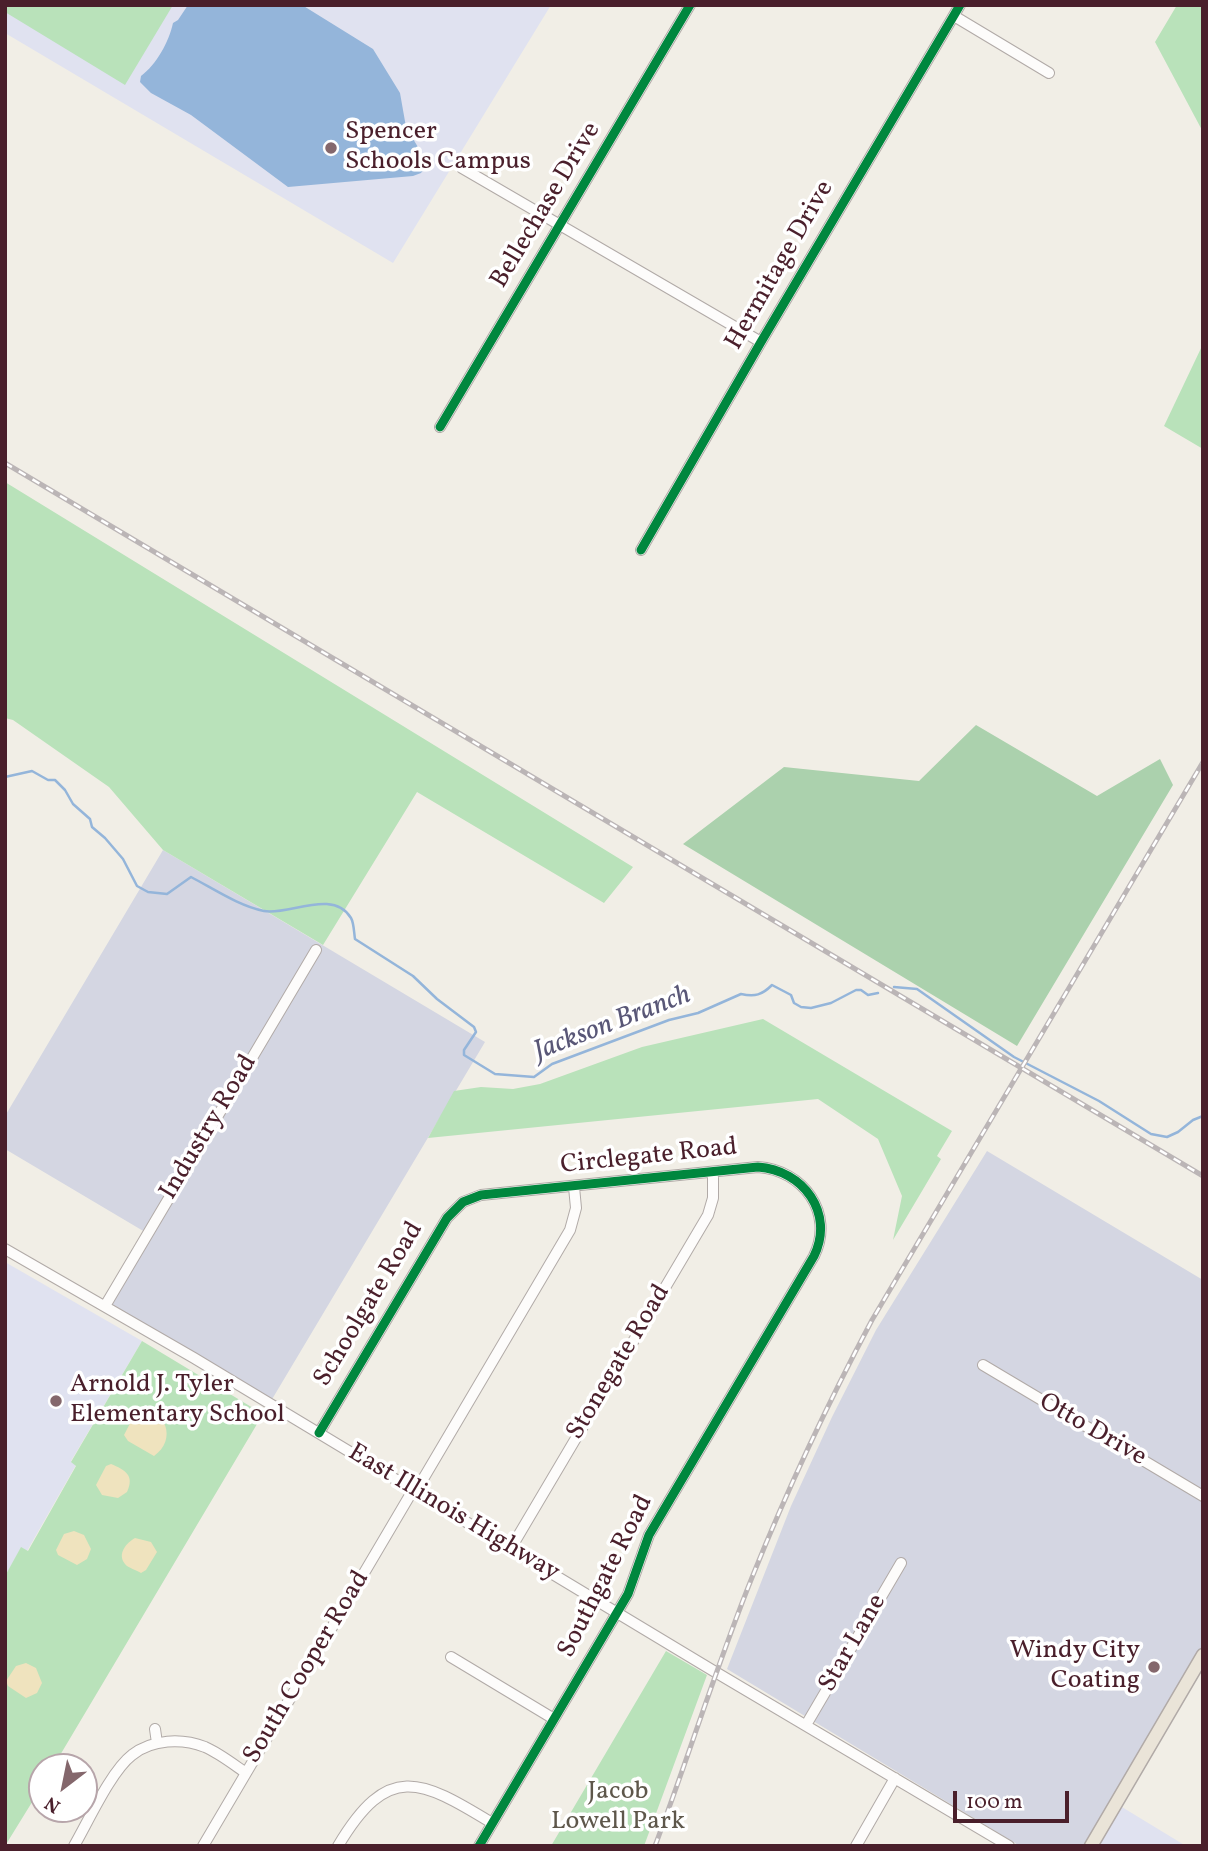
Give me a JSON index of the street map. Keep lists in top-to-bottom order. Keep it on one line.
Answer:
{"streets":{"street":["Bellechase Drive","Hermitage Drive","Industry Road","Circlegate Road","Schoolgate Road","Stonegate Road","Otto Drive","East Illinois Highway","Southgate Road","Star Lane","South Cooper Road"]},"crossings":[["Industry Road","East Illinois Highway"],["Circlegate Road","Schoolgate Road"],["Circlegate Road","Stonegate Road"],["Circlegate Road","Southgate Road"],["Circlegate Road","South Cooper Road"],["Schoolgate Road","East Illinois Highway"],["Stonegate Road","East Illinois Highway"],["East Illinois Highway","Southgate Road"],["East Illinois Highway","Star Lane"],["East Illinois Highway","South Cooper Road"]],"water":["Jackson Branch"],"parks":["Jacob Lowell Park"],"places":["Spencer Schools Campus","Arnold J. Tyler Elementary School","Windy City Coating"],"scale_bar":"100 m","north":"bottom left"}
